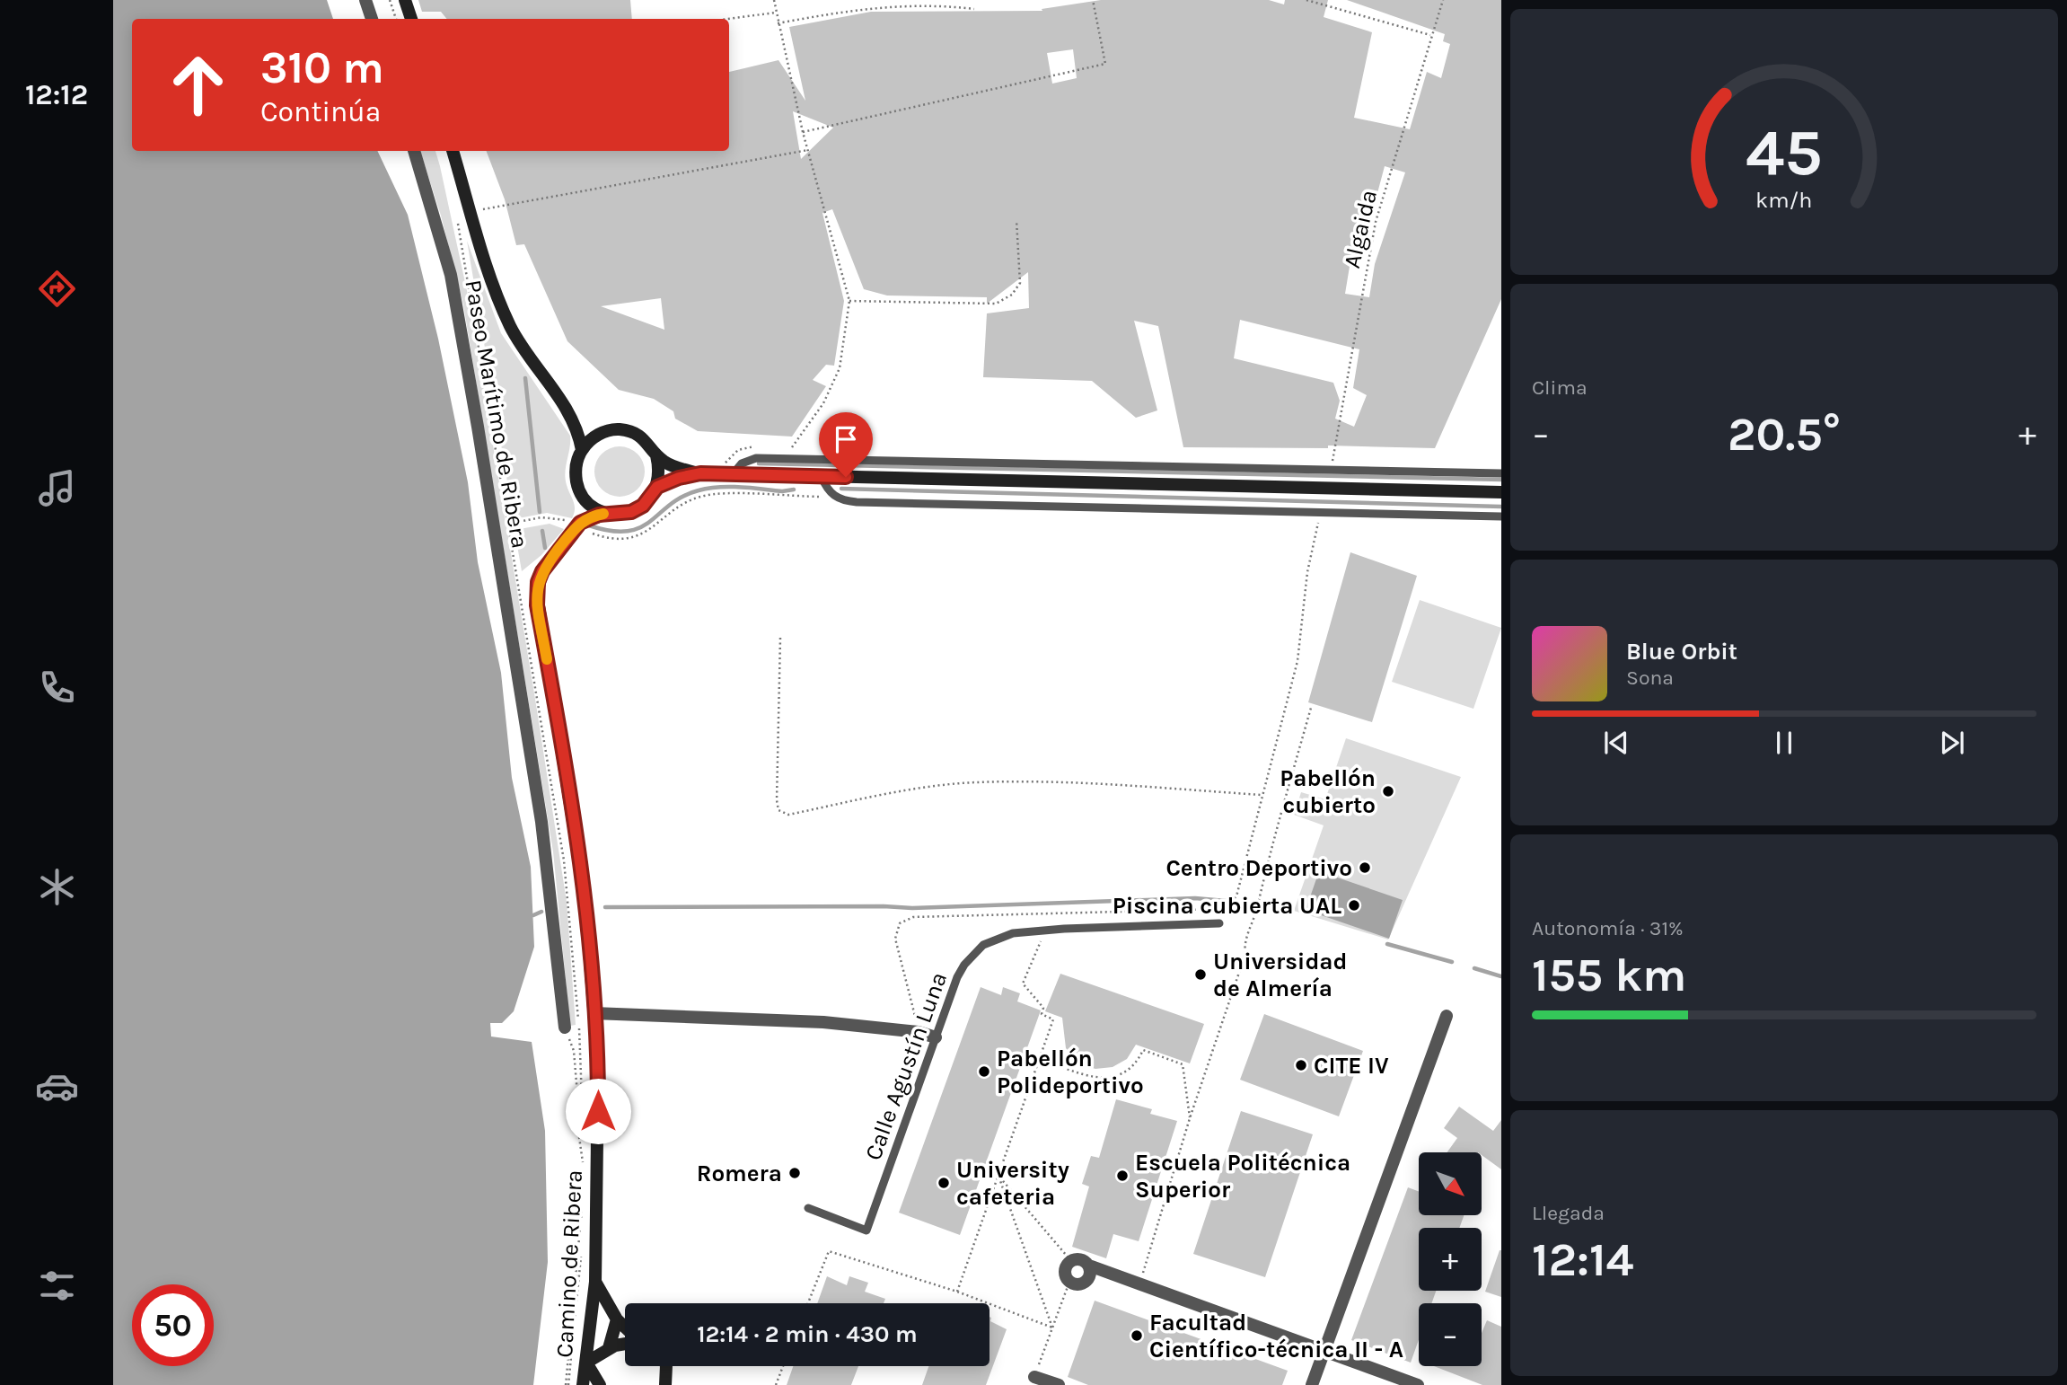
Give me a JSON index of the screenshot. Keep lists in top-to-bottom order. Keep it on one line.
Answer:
{"streets":{"main road":["Camino de Ribera"],"street":["Paseo Marítimo de Ribera"],"lane":["Calle Agustín Luna"],"path":["Algaida"]},"places":["Pabellón cubierto","Centro Deportivo","Piscina cubierta UAL","Universidad de Almería","CITE IV","Pabellón Polideportivo","Romera","Escuela Politécnica Superior","University cafeteria","Facultad Científico-técnica II - A"],"north":"bottom right","page":{"tabs":"12:12","turn":["310 m","Continúa"],"tile":["Clima",["Autonomía · 31%","155 km"],["Llegada","12:14"]],"heat":["−","20.5°","+"],"song":["Blue Orbit","Sona"],"map_buttons":["+","−"],"limit":"50","trip":"12:14 · 2 min · 430 m","gauge":["45","km/h"]}}
